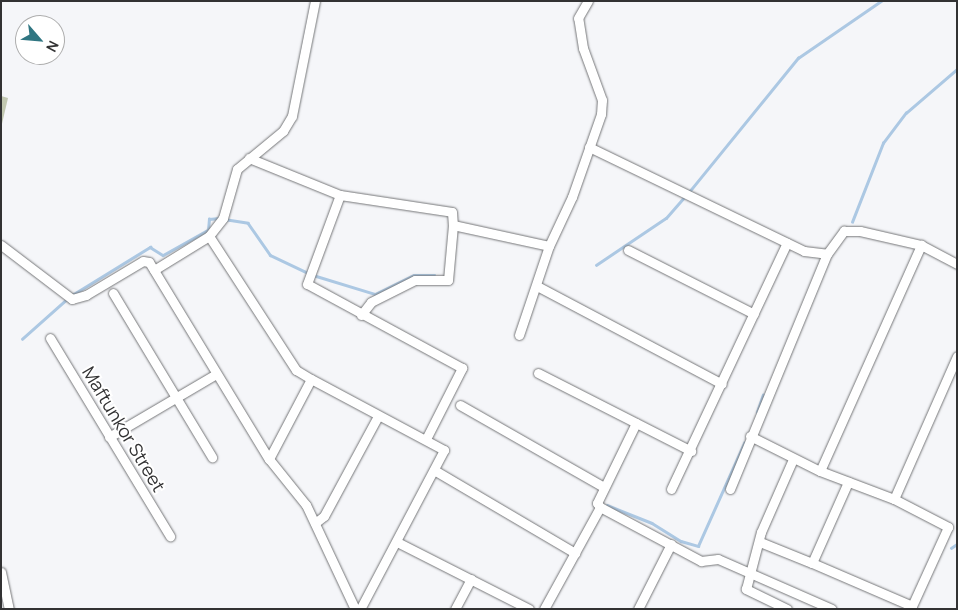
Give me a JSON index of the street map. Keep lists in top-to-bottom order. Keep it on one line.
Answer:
{"streets":{"street":["Maftunkor Street"]},"north":"bottom right"}
